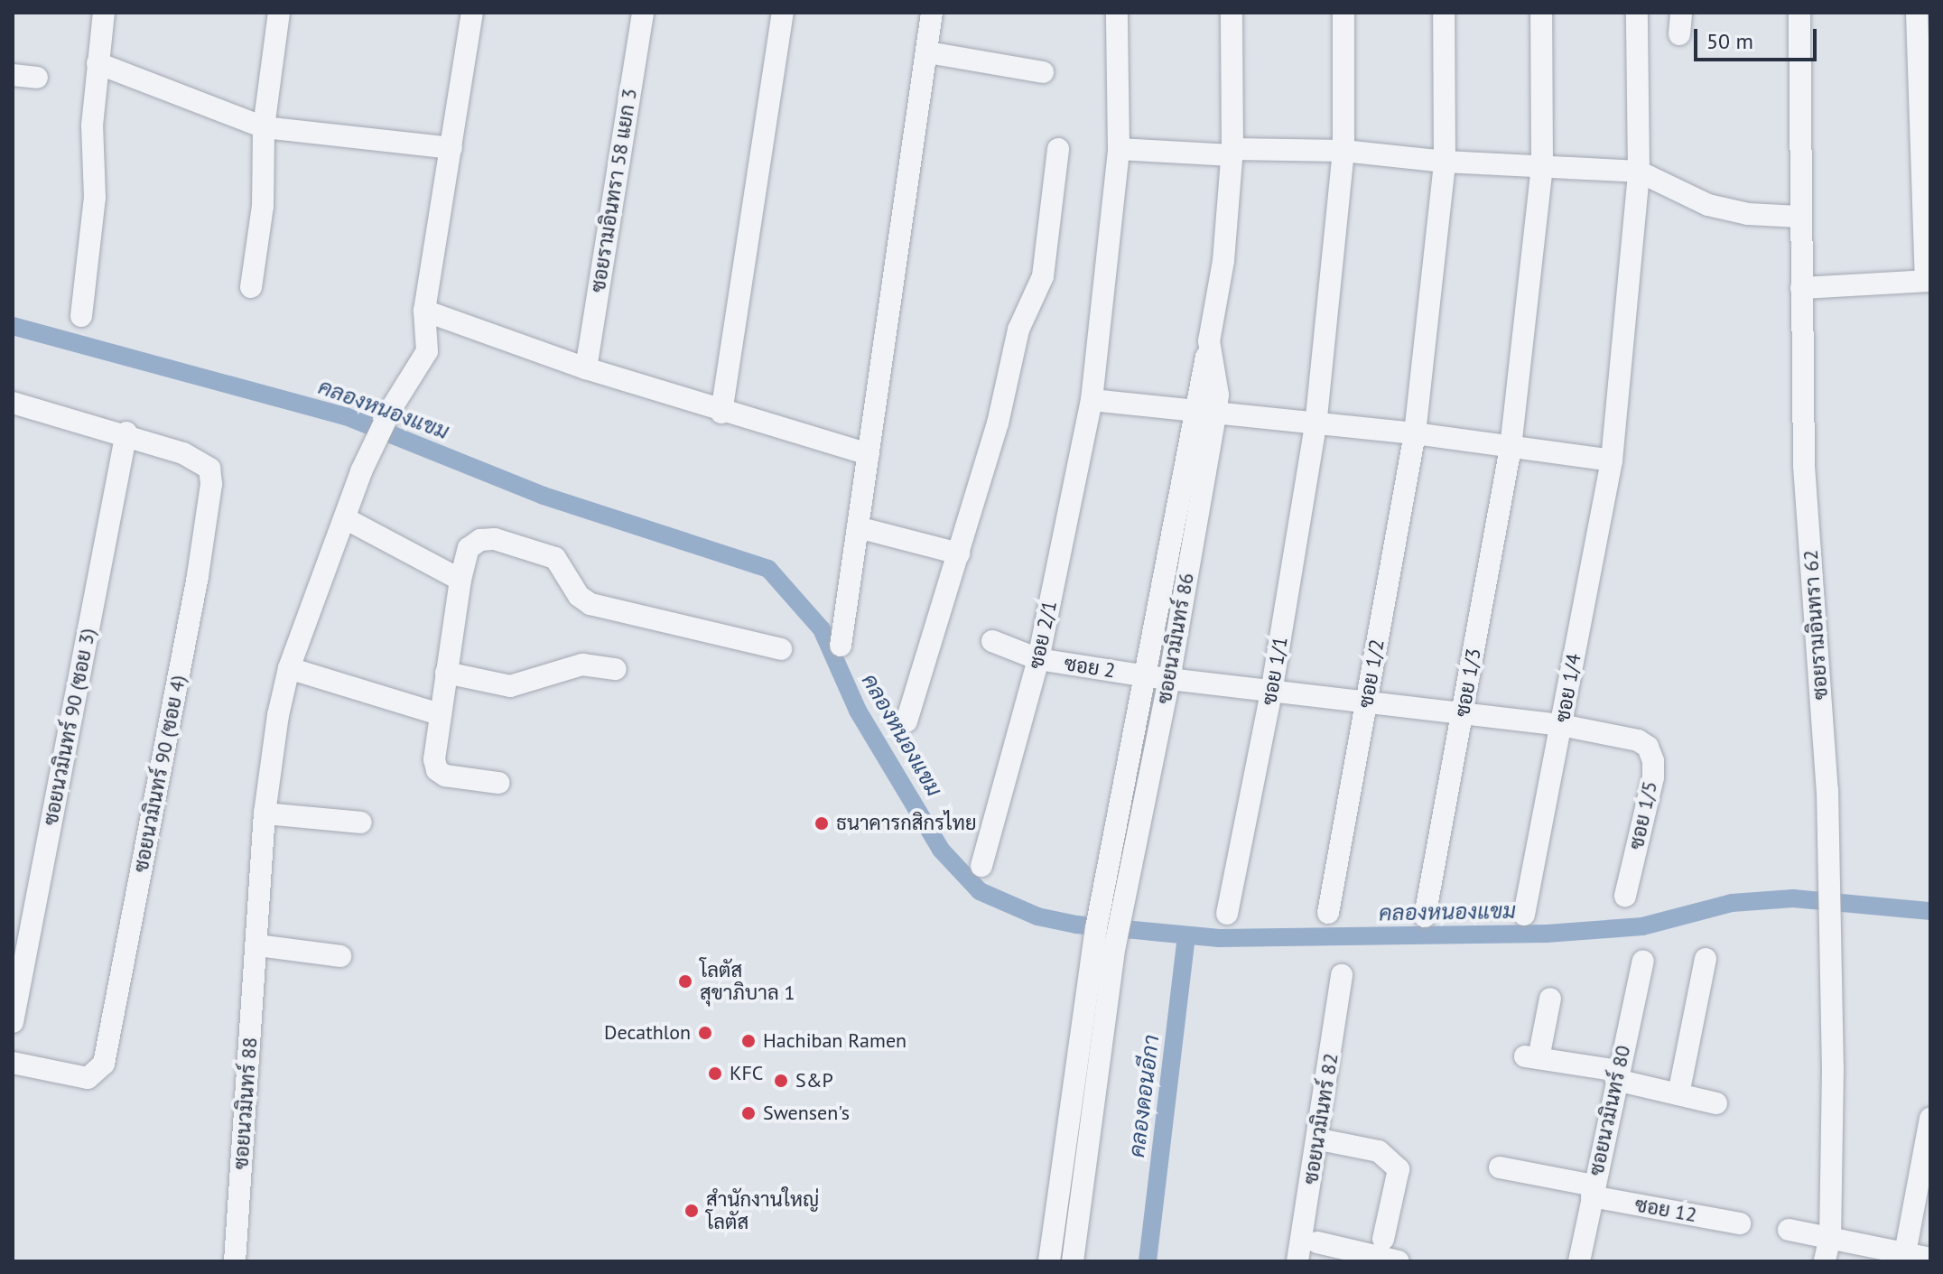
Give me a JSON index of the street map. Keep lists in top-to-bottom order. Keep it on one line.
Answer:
{"streets":{"street":["ซอยรามอินทรา 58 แยก 3","ซอยรามอินทรา 62","ซอย 2/1","ซอยนวมินทร์ 86","ซอย 2","ซอย 1/1","ซอย 1/2","ซอย 1/3","ซอย 1/4","ซอยนวมินทร์ 90 (ซอย 3)","ซอยนวมินทร์ 90 (ซอย 4)","ซอย 1/5","ซอยนวมินทร์ 88","ซอยนวมินทร์ 80","ซอยนวมินทร์ 82","ซอย 12"]},"crossings":[["ซอย 2/1","ซอย 2"],["ซอยนวมินทร์ 86","ซอย 2"],["ซอย 2","ซอย 1/1"],["ซอย 2","ซอย 1/2"],["ซอย 2","ซอย 1/3"],["ซอย 2","ซอย 1/4"],["ซอย 2","ซอย 1/5"],["ซอยนวมินทร์ 90 (ซอย 3)","ซอยนวมินทร์ 90 (ซอย 4)"],["ซอยนวมินทร์ 80","ซอย 12"]],"water":["คลองหนองแขม","คลองดอนอีกา"],"places":["ธนาคารกสิกรไทย","โลตัส สุขาภิบาล 1","Decathlon","Hachiban Ramen","KFC","S&P","Swensen's","สำนักงานใหญ่ โลตัส"],"scale_bar":"50 m"}
